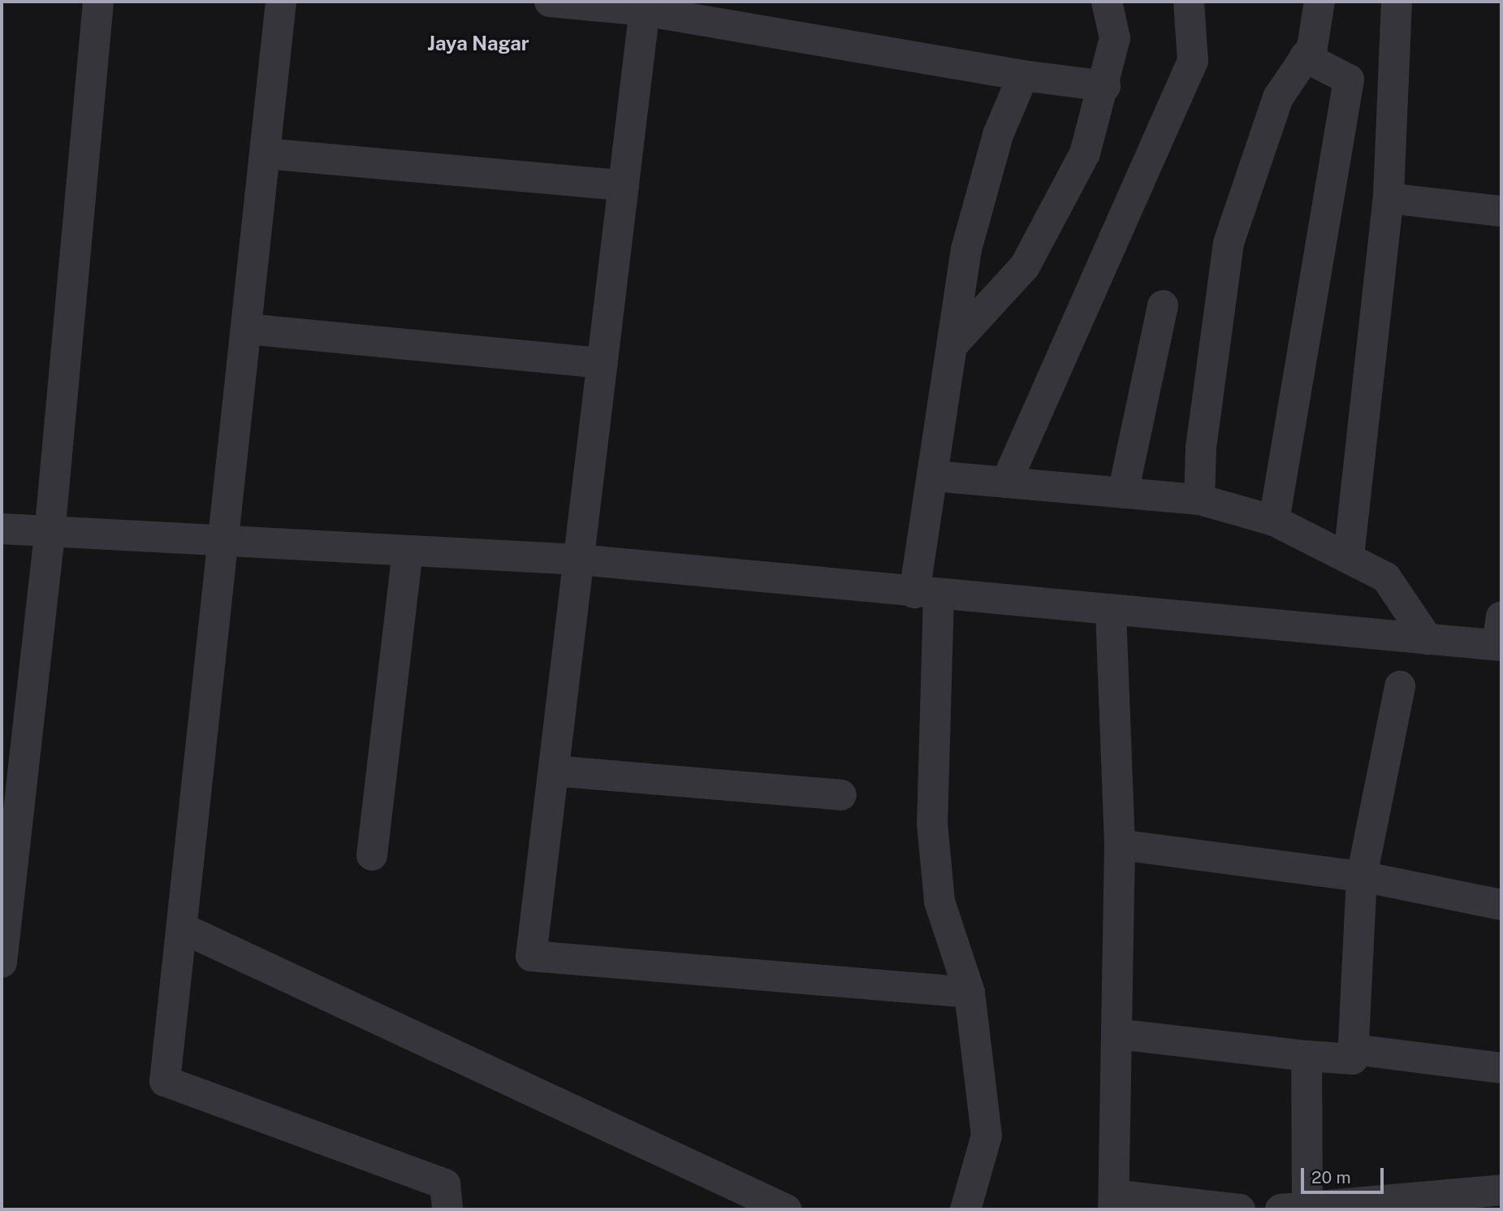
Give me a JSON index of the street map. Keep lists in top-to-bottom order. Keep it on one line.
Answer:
{"districts":["Jaya Nagar"],"scale_bar":"20 m"}
